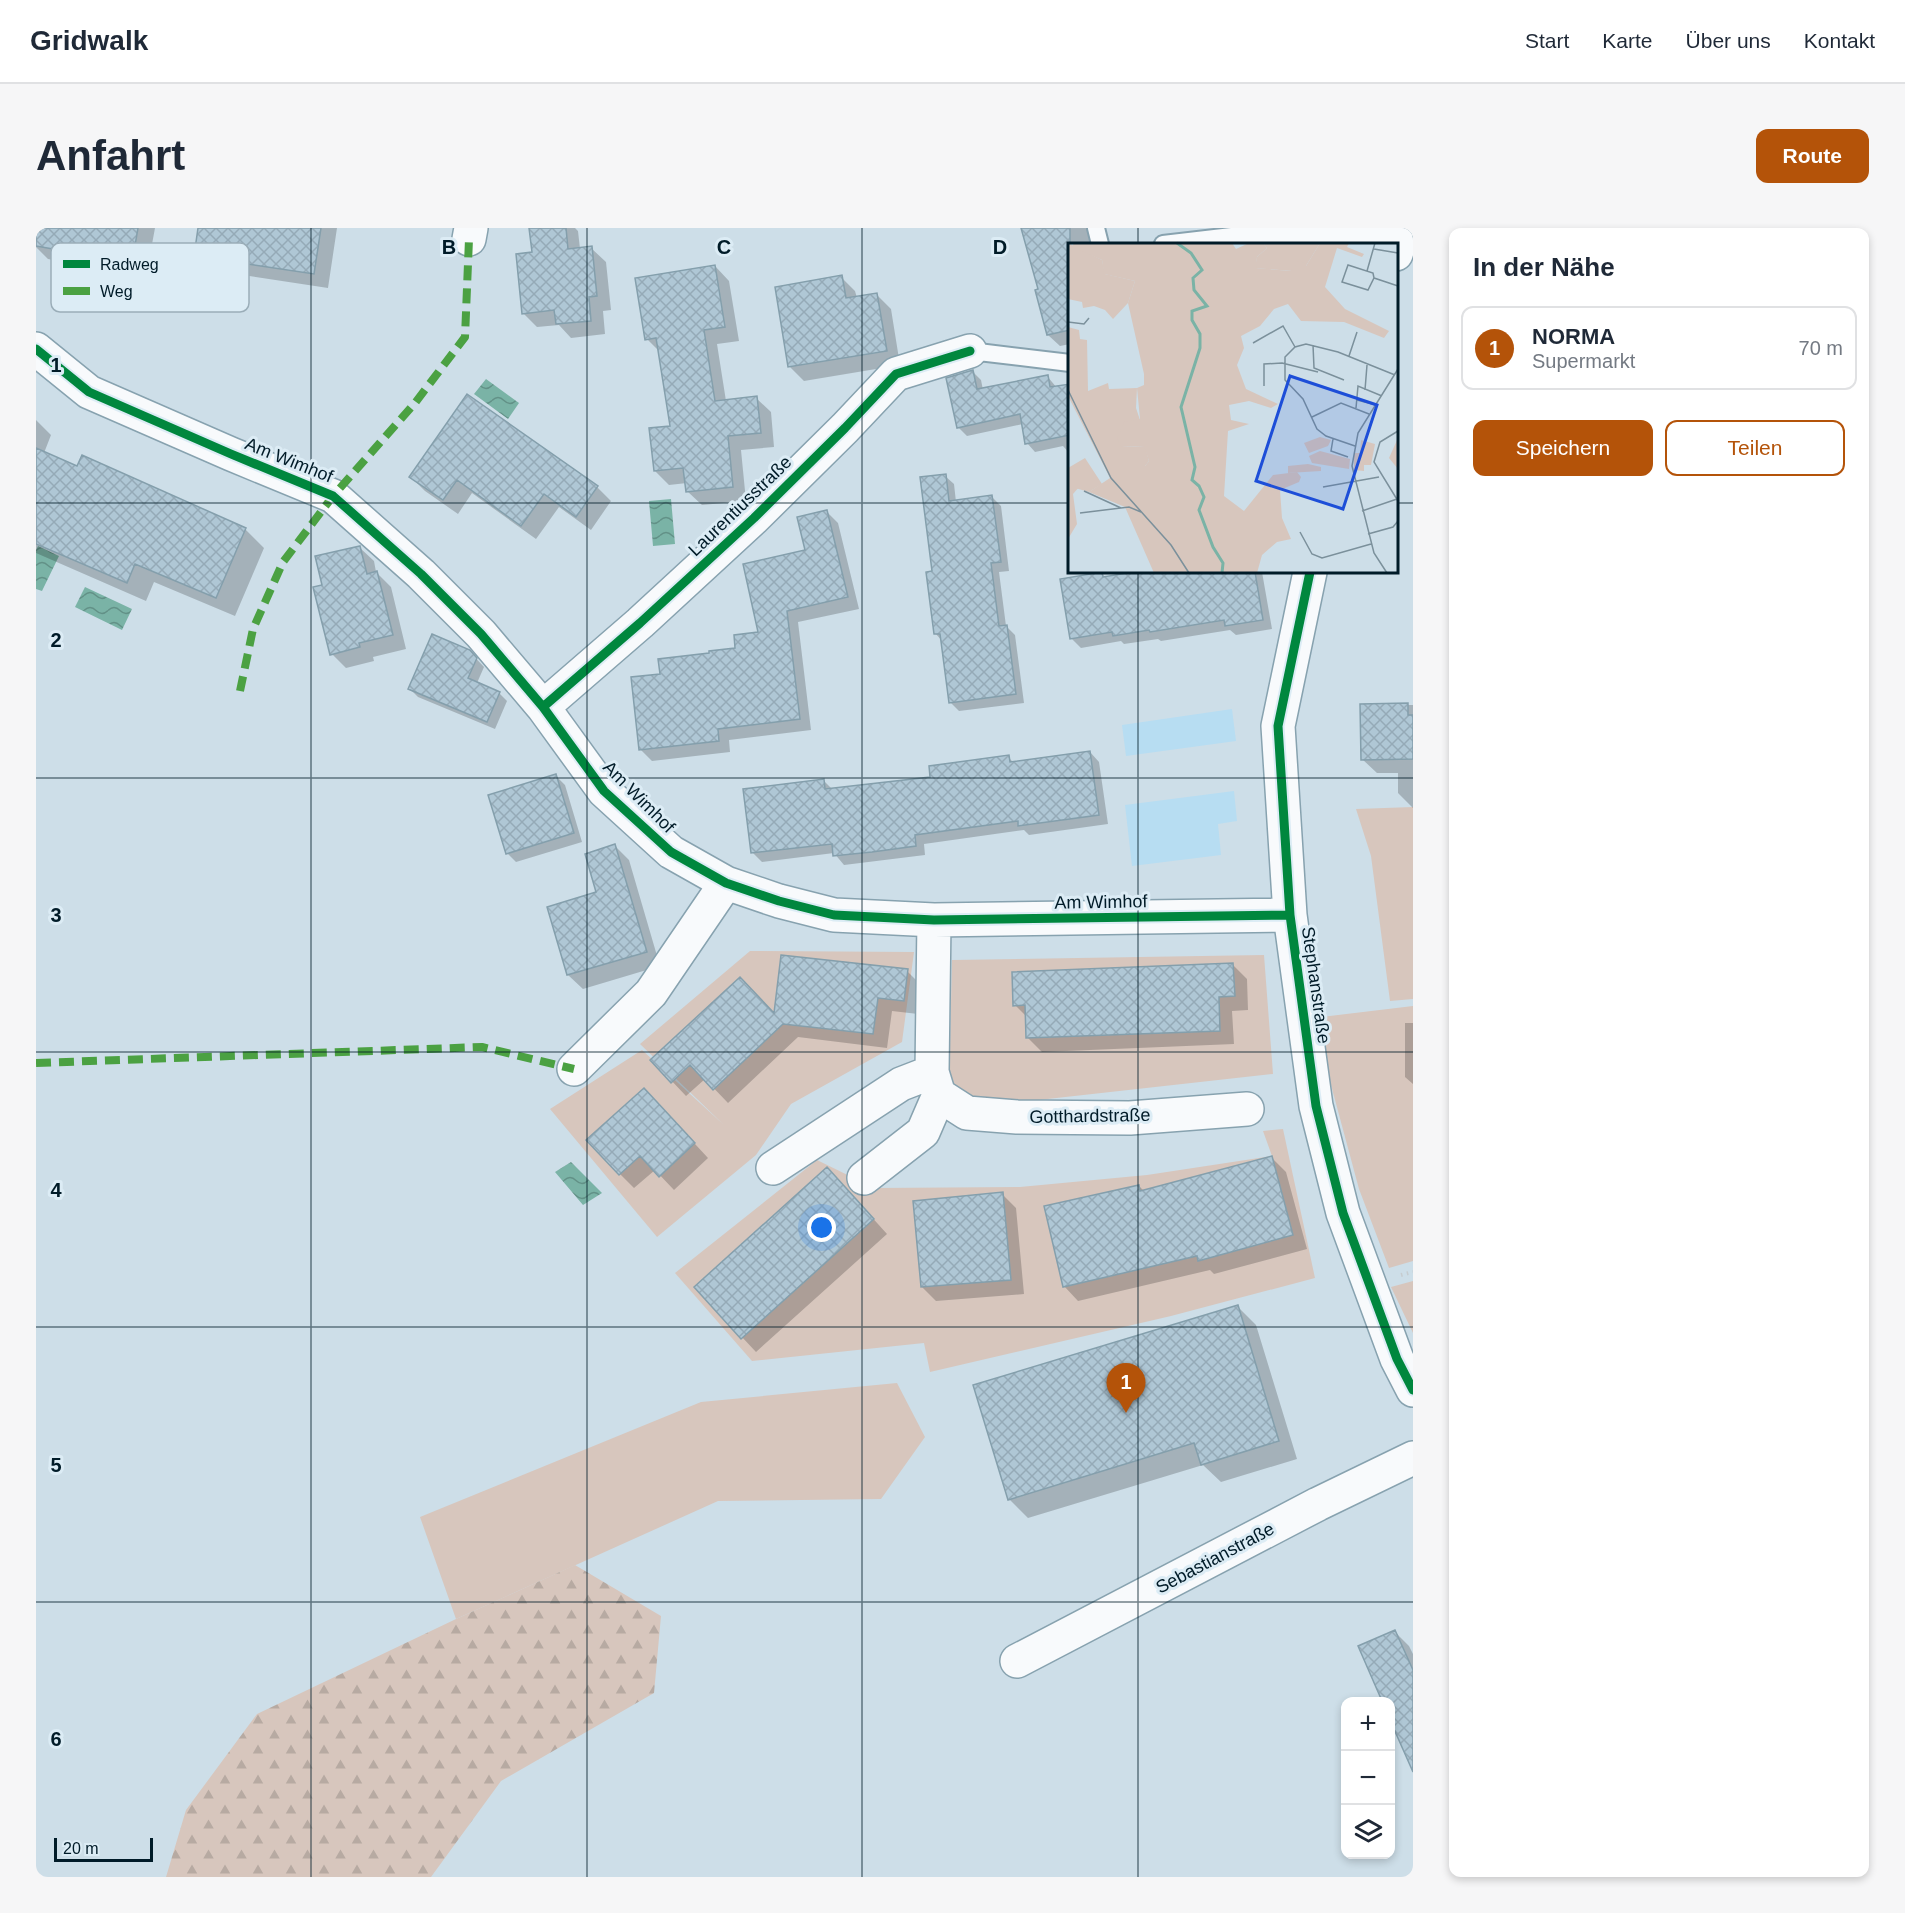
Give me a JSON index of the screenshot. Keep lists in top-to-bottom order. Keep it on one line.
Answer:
{"streets":{"street":["Am Wimhof","Laurentiusstraße","Stephanstraße","Gotthardstraße","Sebastianstraße"]},"crossings":[["Am Wimhof","Laurentiusstraße"],["Am Wimhof","Stephanstraße"]],"legend":["Radweg","Weg"],"scale_bar":"20 m","page":{"header":"Gridwalk","nav":["Start","Karte","Über uns","Kontakt"],"buttons":["Route",["Speichern","Teilen"]],"title":"Anfahrt","heading":"In der Nähe","list":[{"mark":"1","name":"NORMA","note":"Supermarkt","value":"70 m"}],"pins":"1","map_buttons":["+","−"],"scale":"20 m"},"grid":{"columns":["B","C","D"],"rows":["1","2","3","4","5","6"]}}
